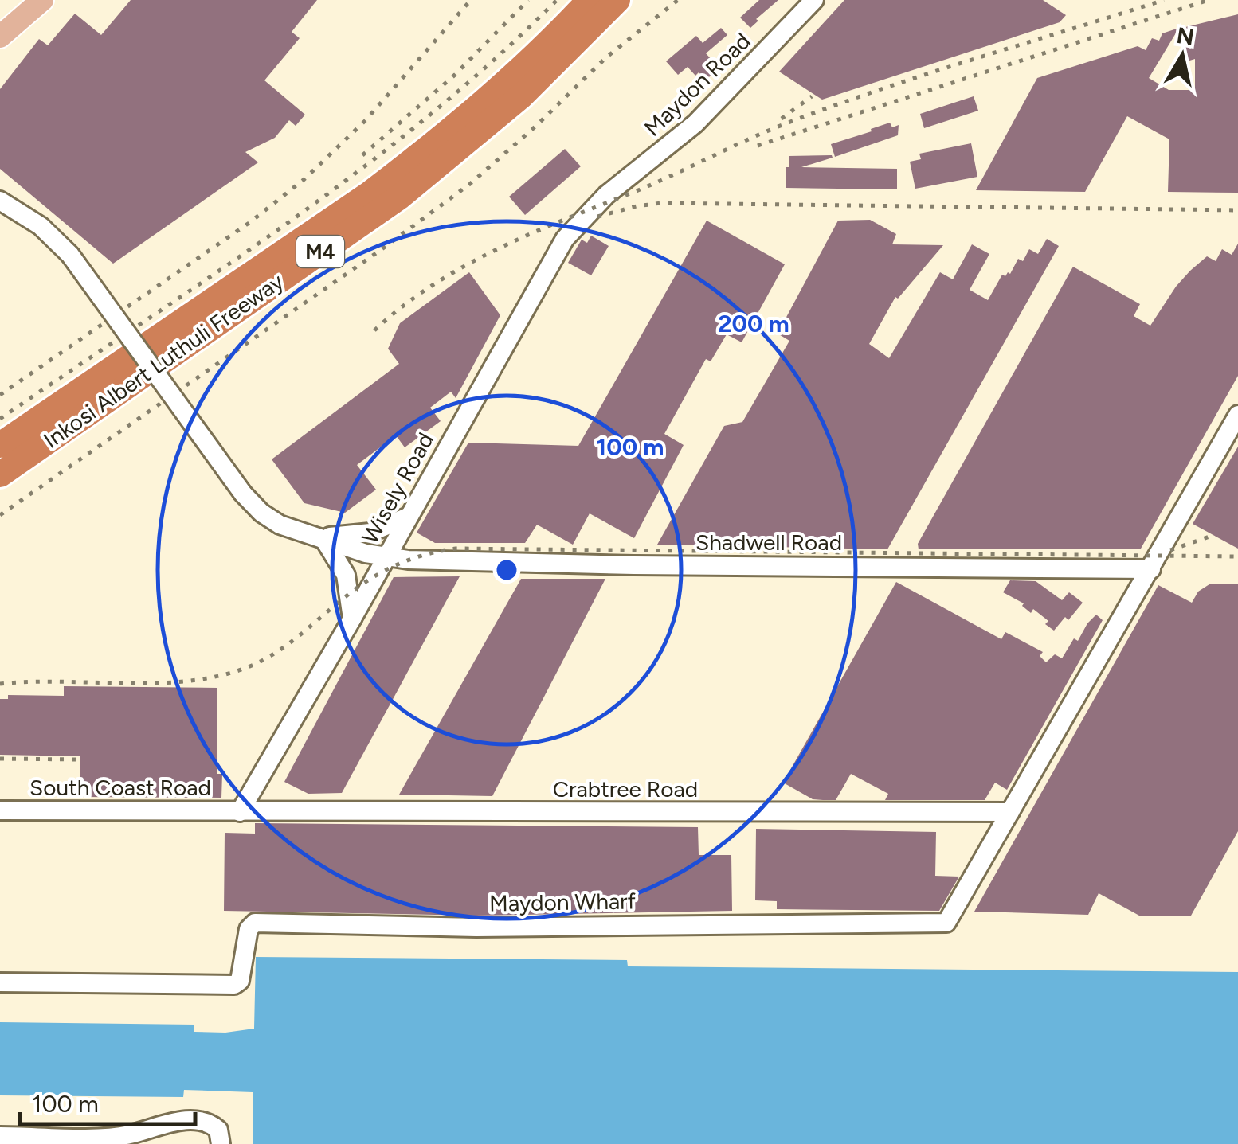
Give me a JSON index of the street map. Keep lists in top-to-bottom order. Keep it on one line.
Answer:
{"streets":{"highway":["M4","Inkosi Albert Luthuli Freeway"],"street":["Maydon Road","Wisely Road","Shadwell Road","South Coast Road","Crabtree Road","Maydon Wharf"]},"crossings":[["Maydon Road","Wisely Road"],["Wisely Road","Shadwell Road"],["Wisely Road","South Coast Road"],["Wisely Road","Crabtree Road"],["South Coast Road","Crabtree Road"],["Crabtree Road","Maydon Wharf"]],"scale_bar":"100 m","north":"top","rings":["200 m","100 m"]}
